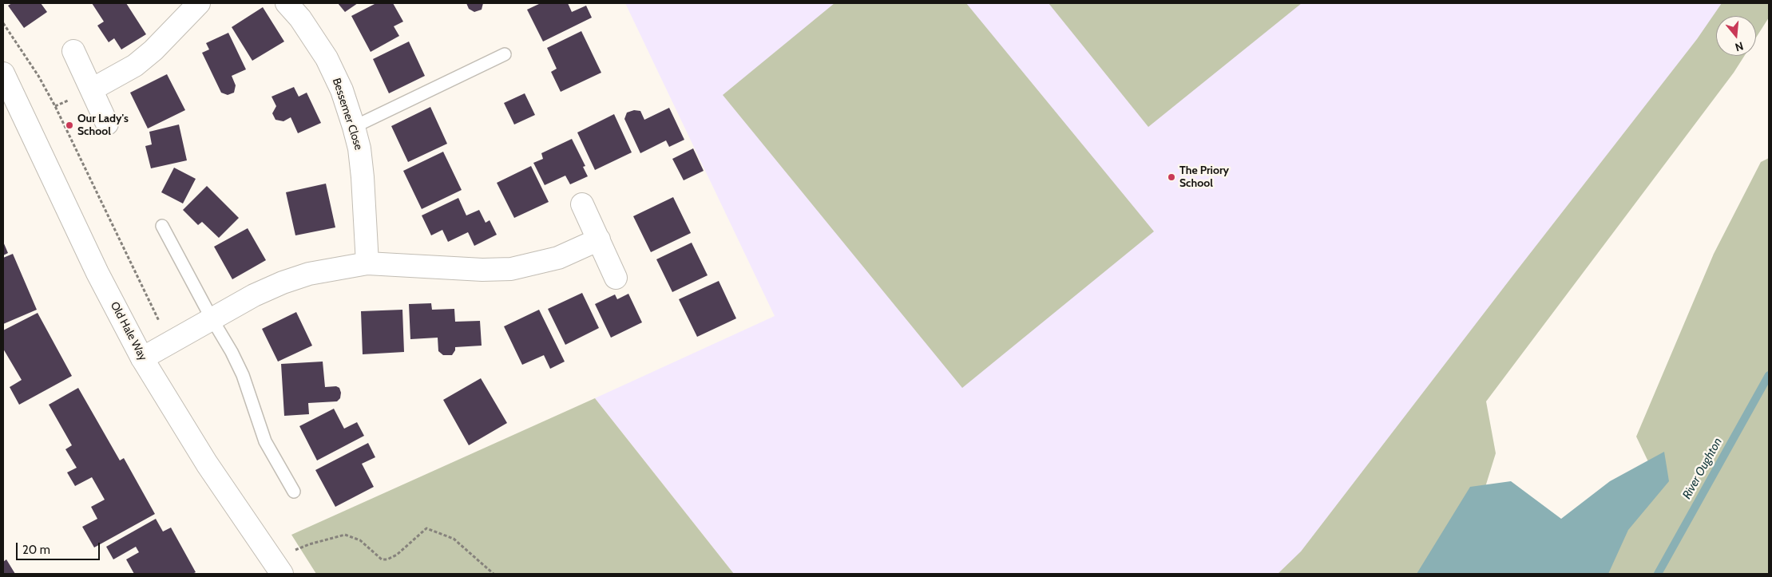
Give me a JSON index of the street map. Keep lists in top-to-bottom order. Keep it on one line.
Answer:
{"streets":{"street":["Bessemer Close","Old Hale Way"]},"water":["River Oughton"],"places":["Our Lady's School","The Priory School"],"scale_bar":"20 m","north":"bottom"}
